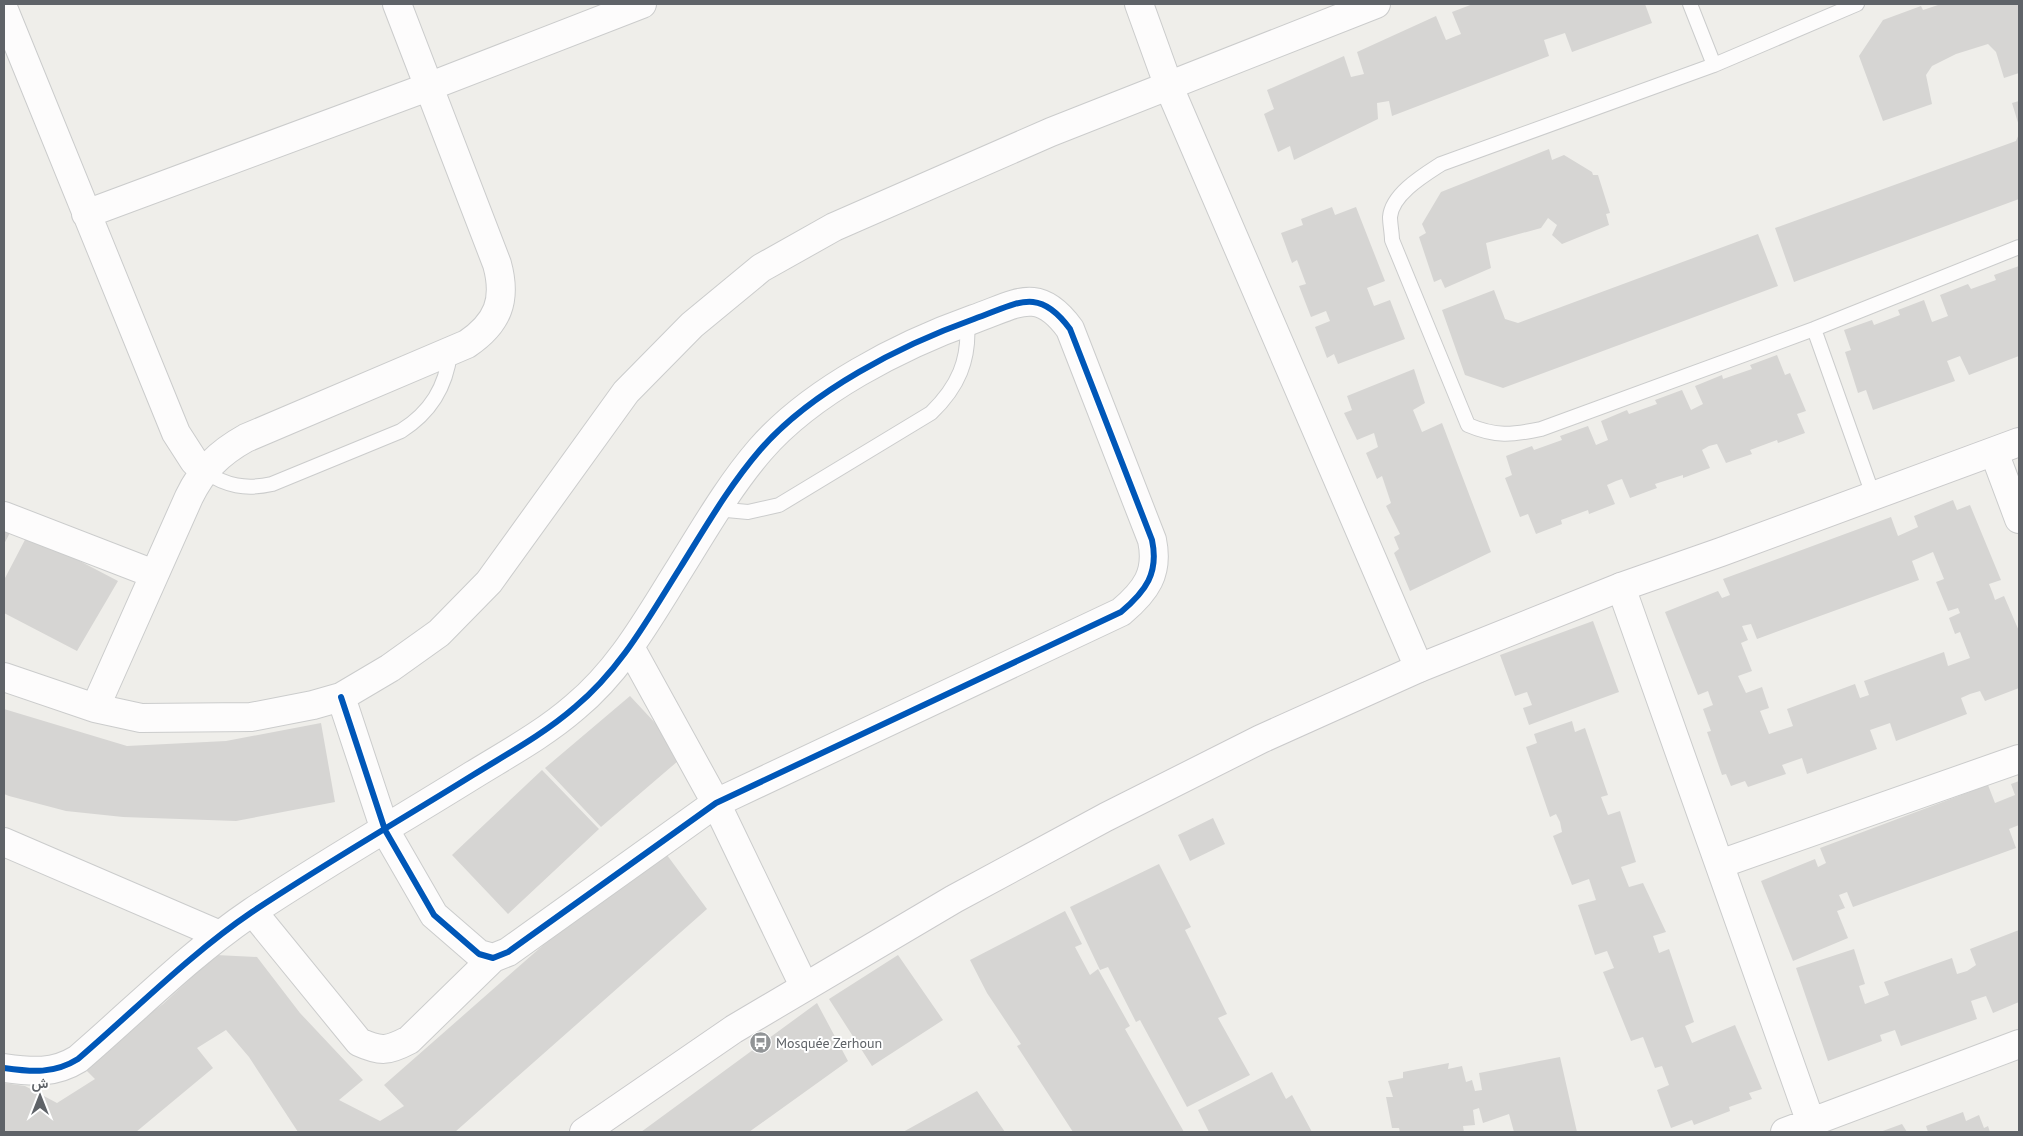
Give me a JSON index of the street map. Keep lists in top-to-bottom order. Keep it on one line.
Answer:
{"places":{"bus stop":["Mosquée Zerhoun"]},"north":"top"}
